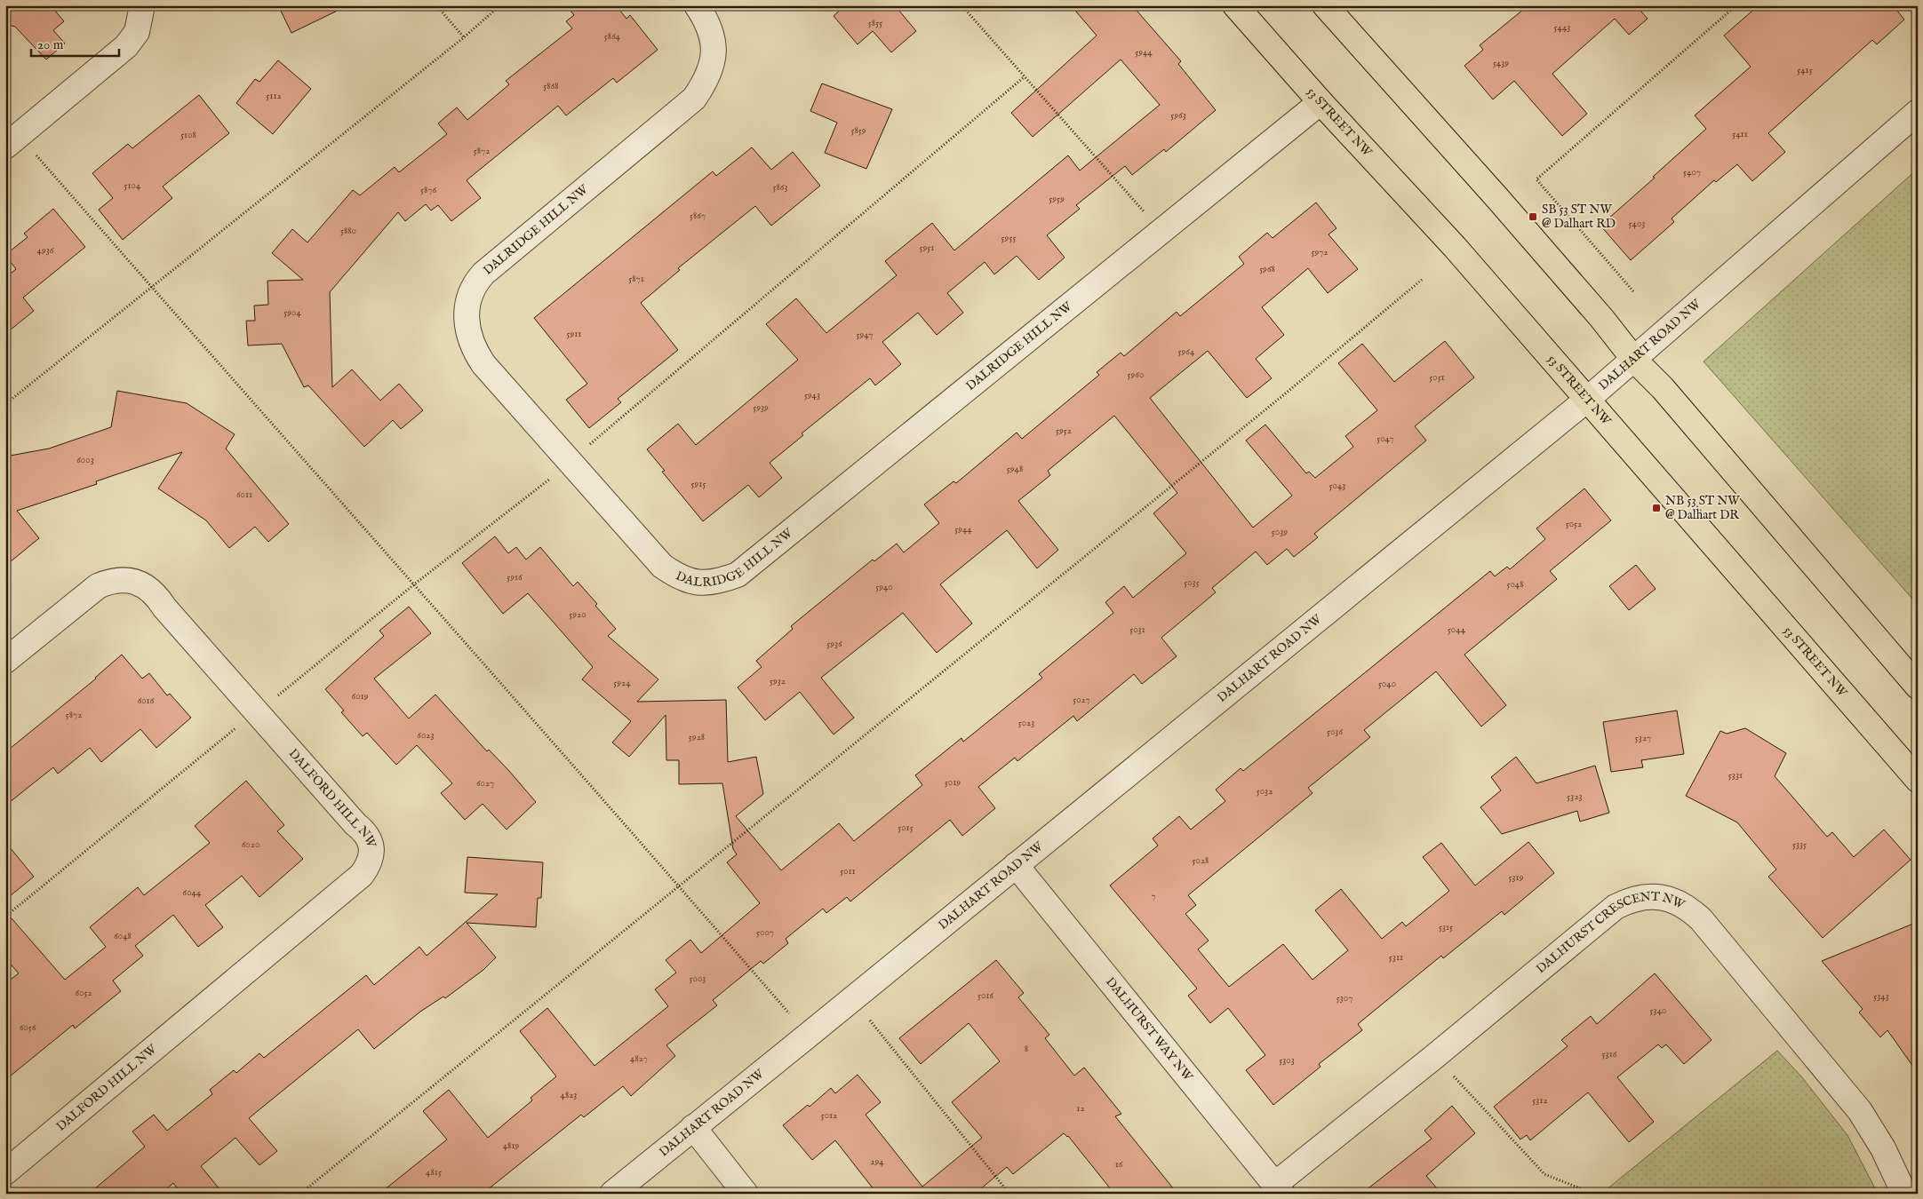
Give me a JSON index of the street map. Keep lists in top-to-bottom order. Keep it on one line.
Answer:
{"streets":{"main road":["53 STREET NW"],"street":["DALRIDGE HILL NW","DALHART ROAD NW","DALFORD HILL NW","DALHURST CRESCENT NW","DALHURST WAY NW"]},"crossings":[["53 STREET NW","DALRIDGE HILL NW"],["53 STREET NW","DALHART ROAD NW"],["DALHART ROAD NW","DALHURST WAY NW"],["DALHURST CRESCENT NW","DALHURST WAY NW"]],"places":{"transit":["SB 53 ST NW @ Dalhart RD","NB 53 ST NW @ Dalhart DR"]},"house_numbers":["5855","5443","5864","5944","5439","5415","5868","5112","5963","5859","5411","5108","5872","5407","5104","5863","5876","5959","5867","5403","5880","5955","5951","4936","5972","5968","5871","5904","5911","5947","5964","5960","5051","5943","5939","5952","5047","6003","5948","5915","5043","6011","5052","5944","5039","5916","5035","5048","5940","5920","5031","5044","5936","5932","5924","5040","6019","5027","6016","5872","5023","5036","6023","5928","5327","5331","5019","6027","5032","5323","5015","6020","5335","5028","5011","5319","6044","7","5315","5007","6048","5311","5003","6052","5016","5343","5307","5340","6056","8","5316","4827","5303","4823","5312","12","5012","4819","294","16","4815"],"scale_bar":"20 m"}
